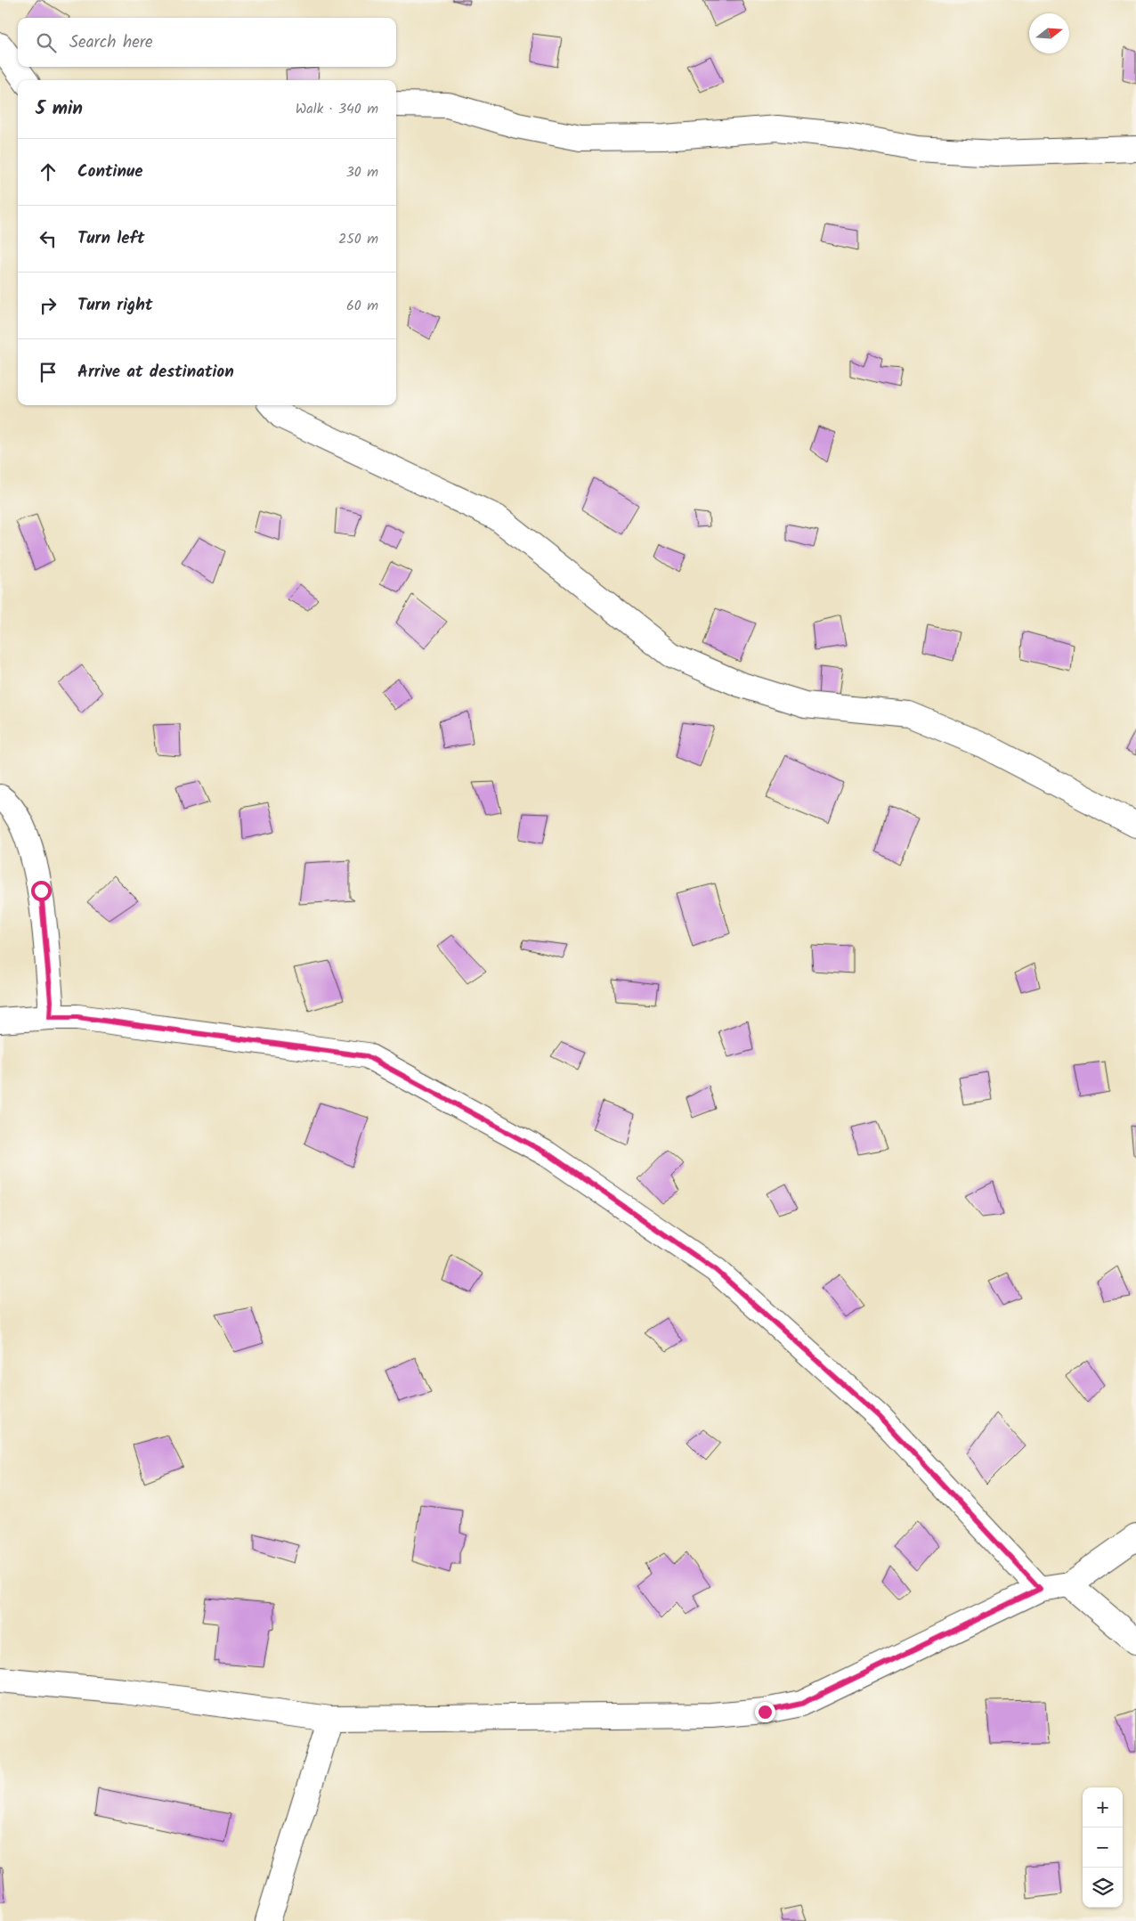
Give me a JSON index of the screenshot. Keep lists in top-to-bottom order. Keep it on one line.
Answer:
{"north":"right","page":{"search":"Search here","heading":["5 min","Walk · 340 m"],"list":[["Continue","30 m"],["Turn left","250 m"],["Turn right","60 m"],"Arrive at destination"],"map_buttons":["+","−"]}}
